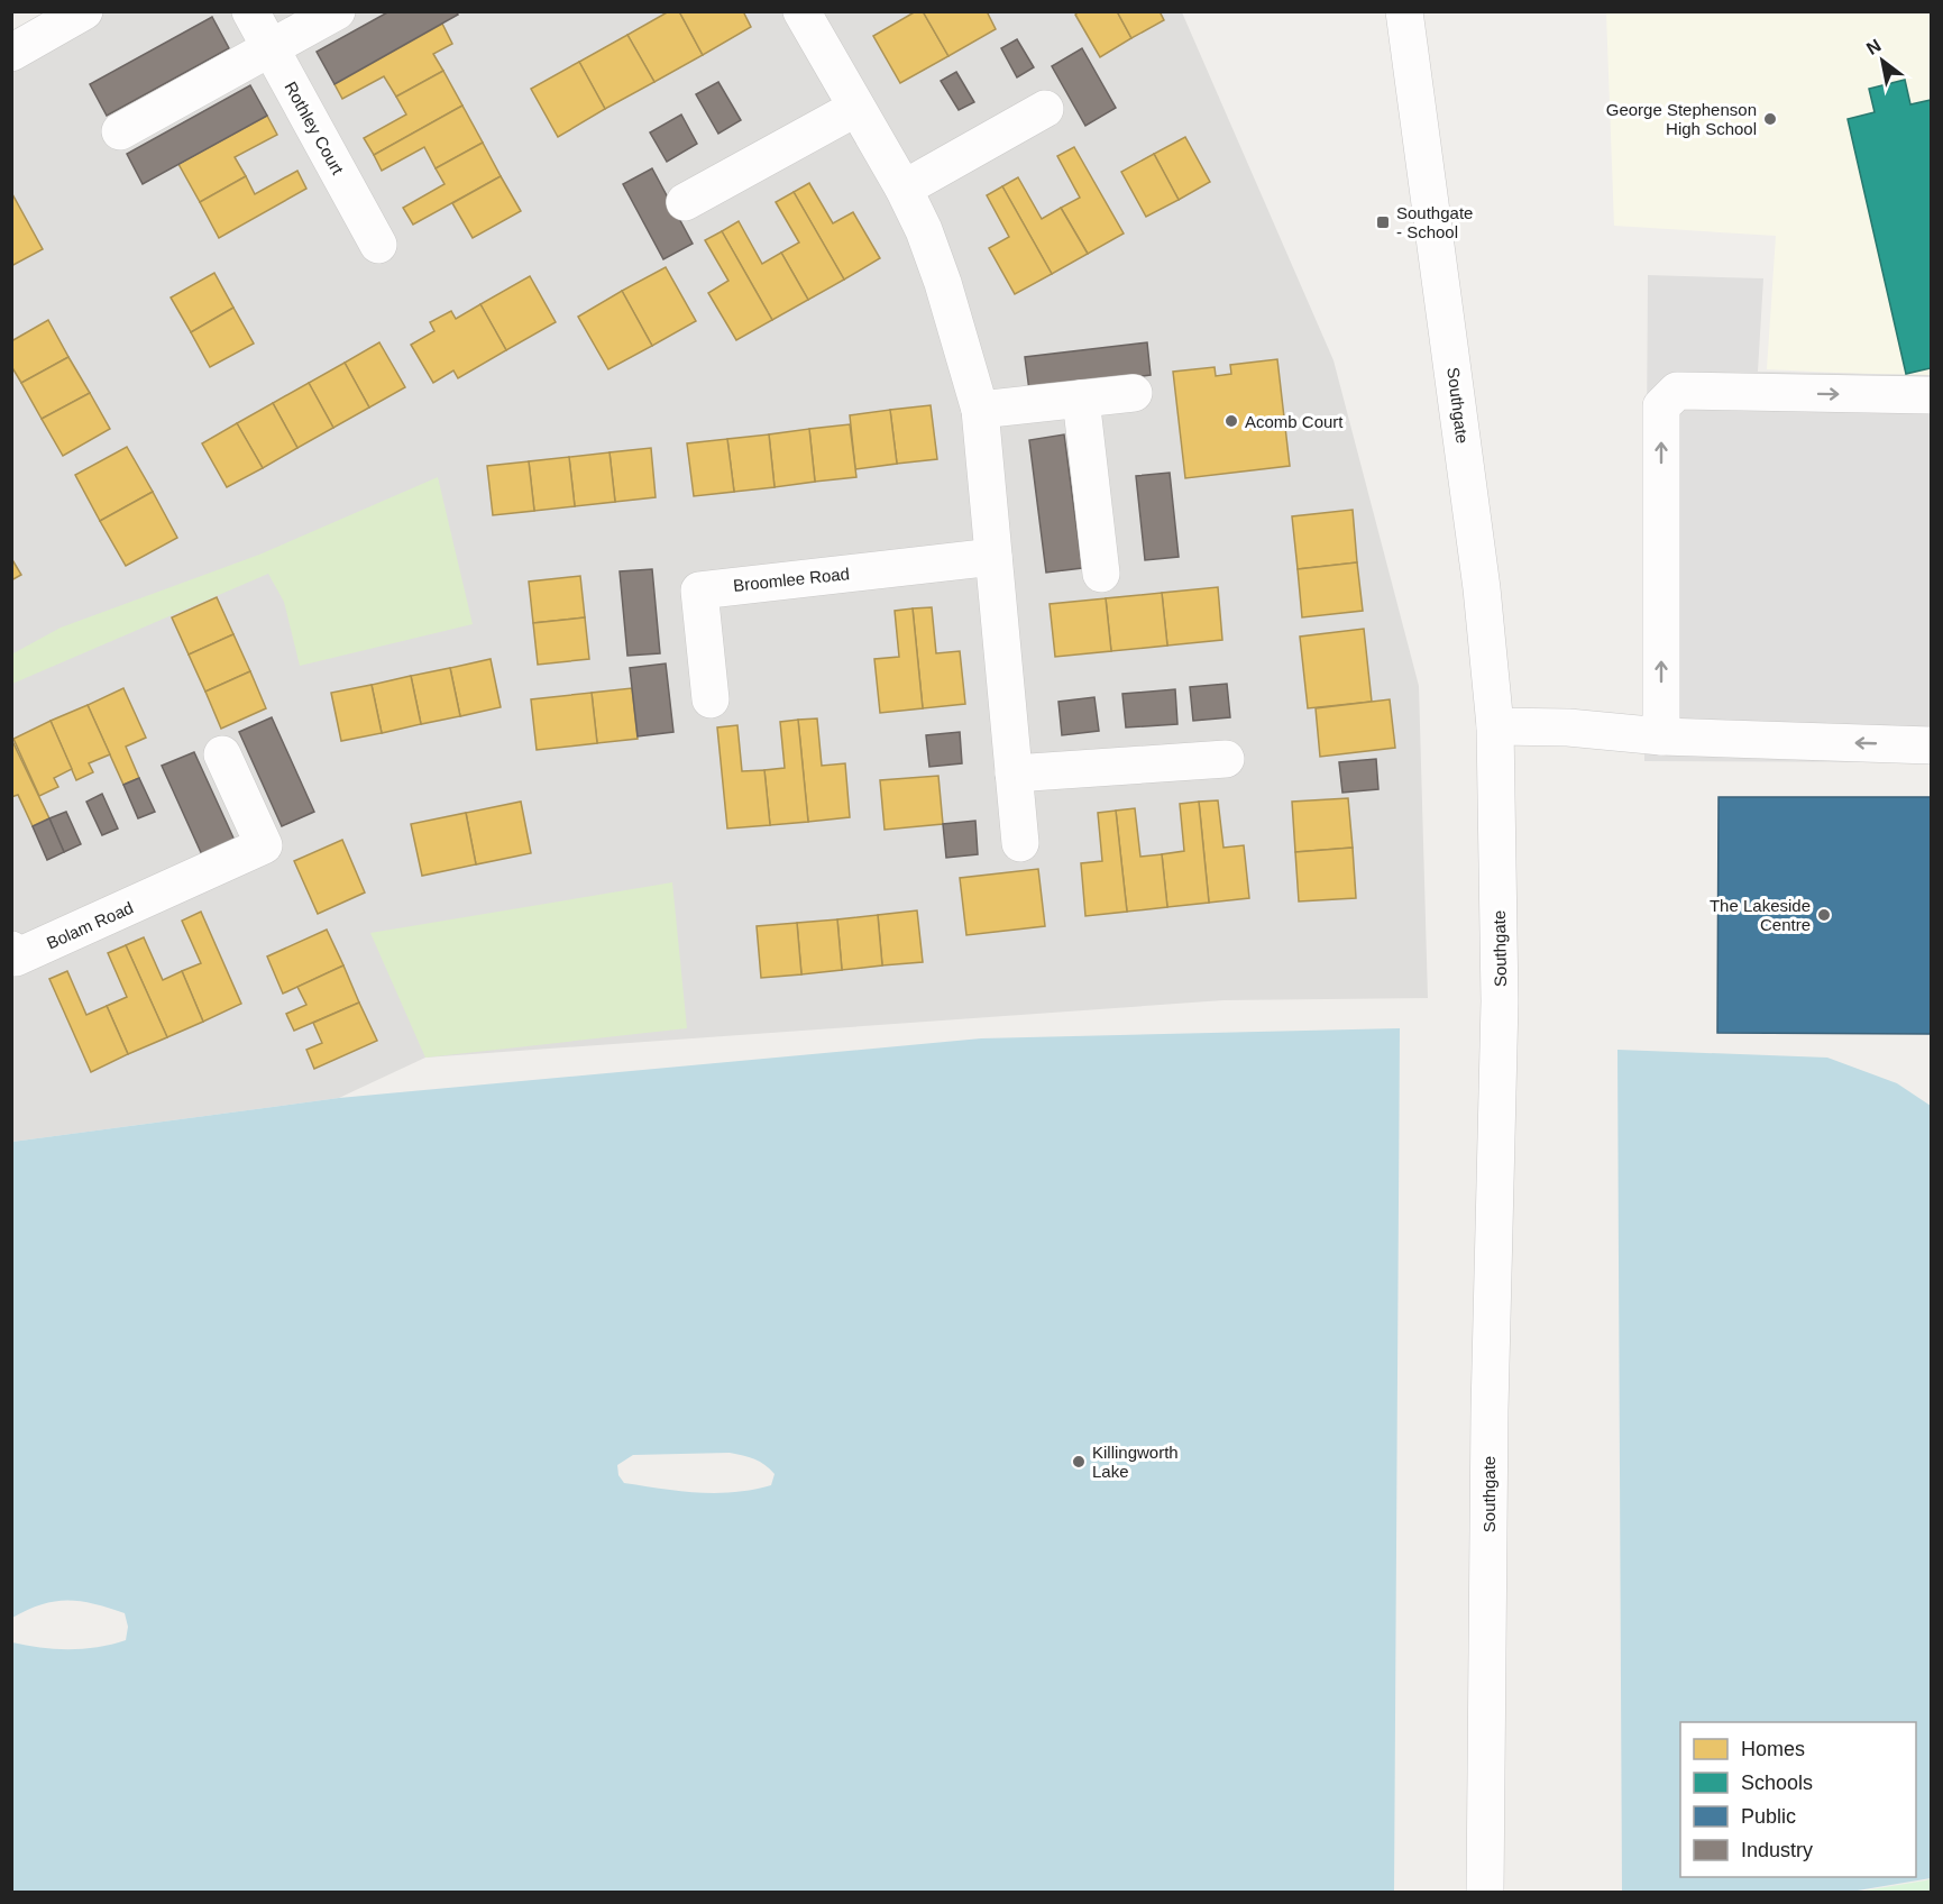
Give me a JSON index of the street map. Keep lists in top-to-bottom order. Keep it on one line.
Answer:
{"streets":{"street":["Rothley Court","Southgate","Broomlee Road","Bolam Road"]},"places":{"other":["George Stephenson High School","Acomb Court","The Lakeside Centre","Killingworth Lake"],"transit":["Southgate - School"]},"legend":["Homes","Schools","Public","Industry"],"north":"top left"}
